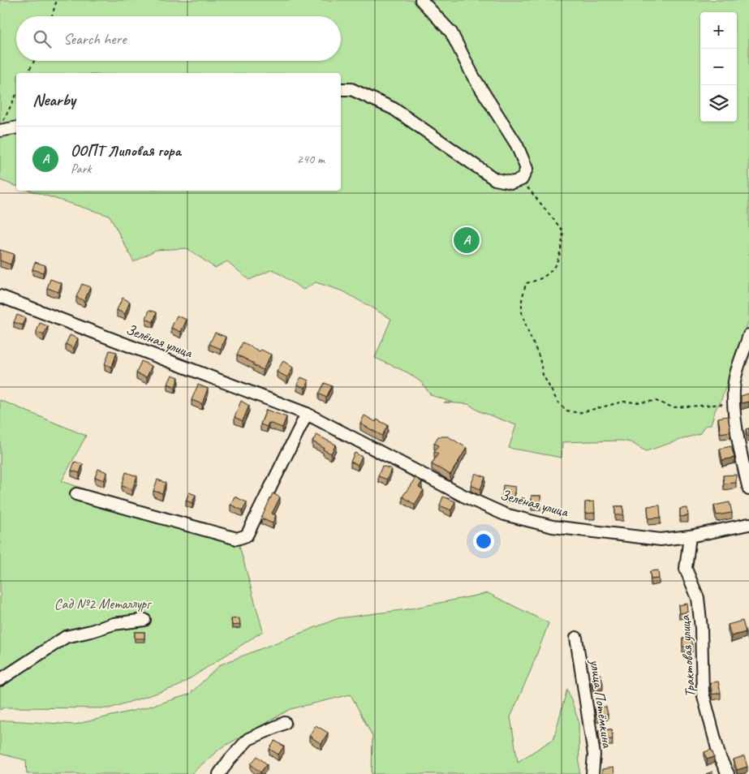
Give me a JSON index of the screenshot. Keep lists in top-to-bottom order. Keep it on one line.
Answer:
{"streets":{"street":["Зелёная улица","Трактовая улица","улица Потёмкина"]},"crossings":[["Зелёная улица","Трактовая улица"]],"parks":["Сад №2 Металлург"],"page":{"map_buttons":["+","−"],"search":"Search here","heading":"Nearby","list":[{"mark":"A","name":"ООПТ Липовая гора","note":"Park","value":"240 m"}],"pins":"A"}}
